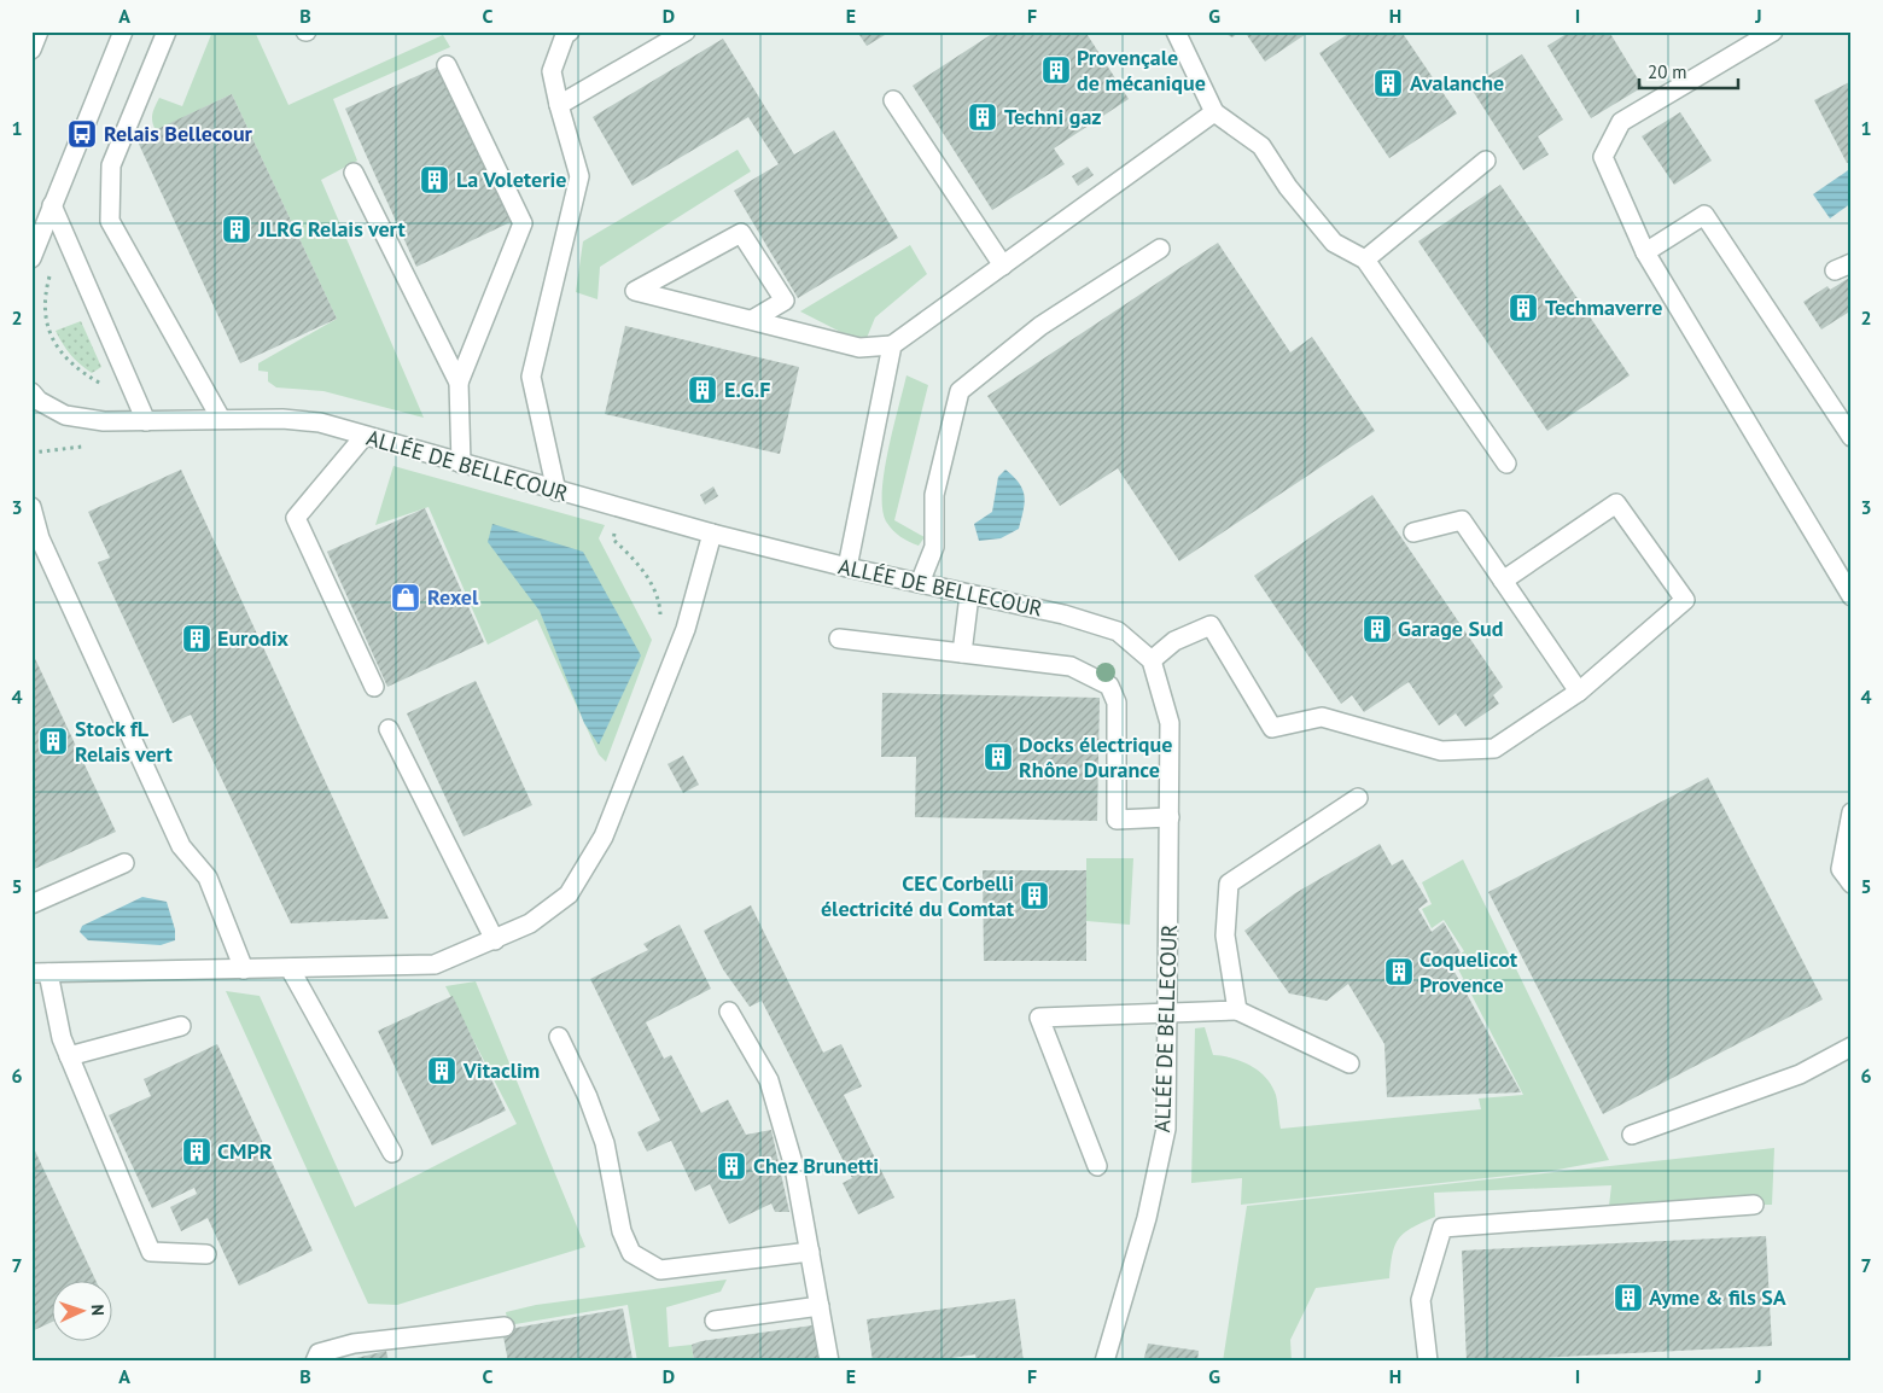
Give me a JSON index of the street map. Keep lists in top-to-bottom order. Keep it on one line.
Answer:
{"streets":{"street":["ALLÉE DE BELLECOUR"]},"places":{"building":["Provençale de mécanique","Avalanche","Techni gaz","La Voleterie","JLRG Relais vert","Techmaverre","E.G.F","Garage Sud","Eurodix","Stock fL Relais vert","Docks électrique Rhône Durance","CEC Corbelli électricité du Comtat","Coquelicot Provence","Vitaclim","CMPR","Chez Brunetti","Ayme & fils SA"],"bus stop":["Relais Bellecour"],"shop":["Rexel"]},"scale_bar":"20 m","north":"right","grid":{"columns":["A","B","C","D","E","F","G","H","I","J"],"rows":["1","2","3","4","5","6","7"]}}
